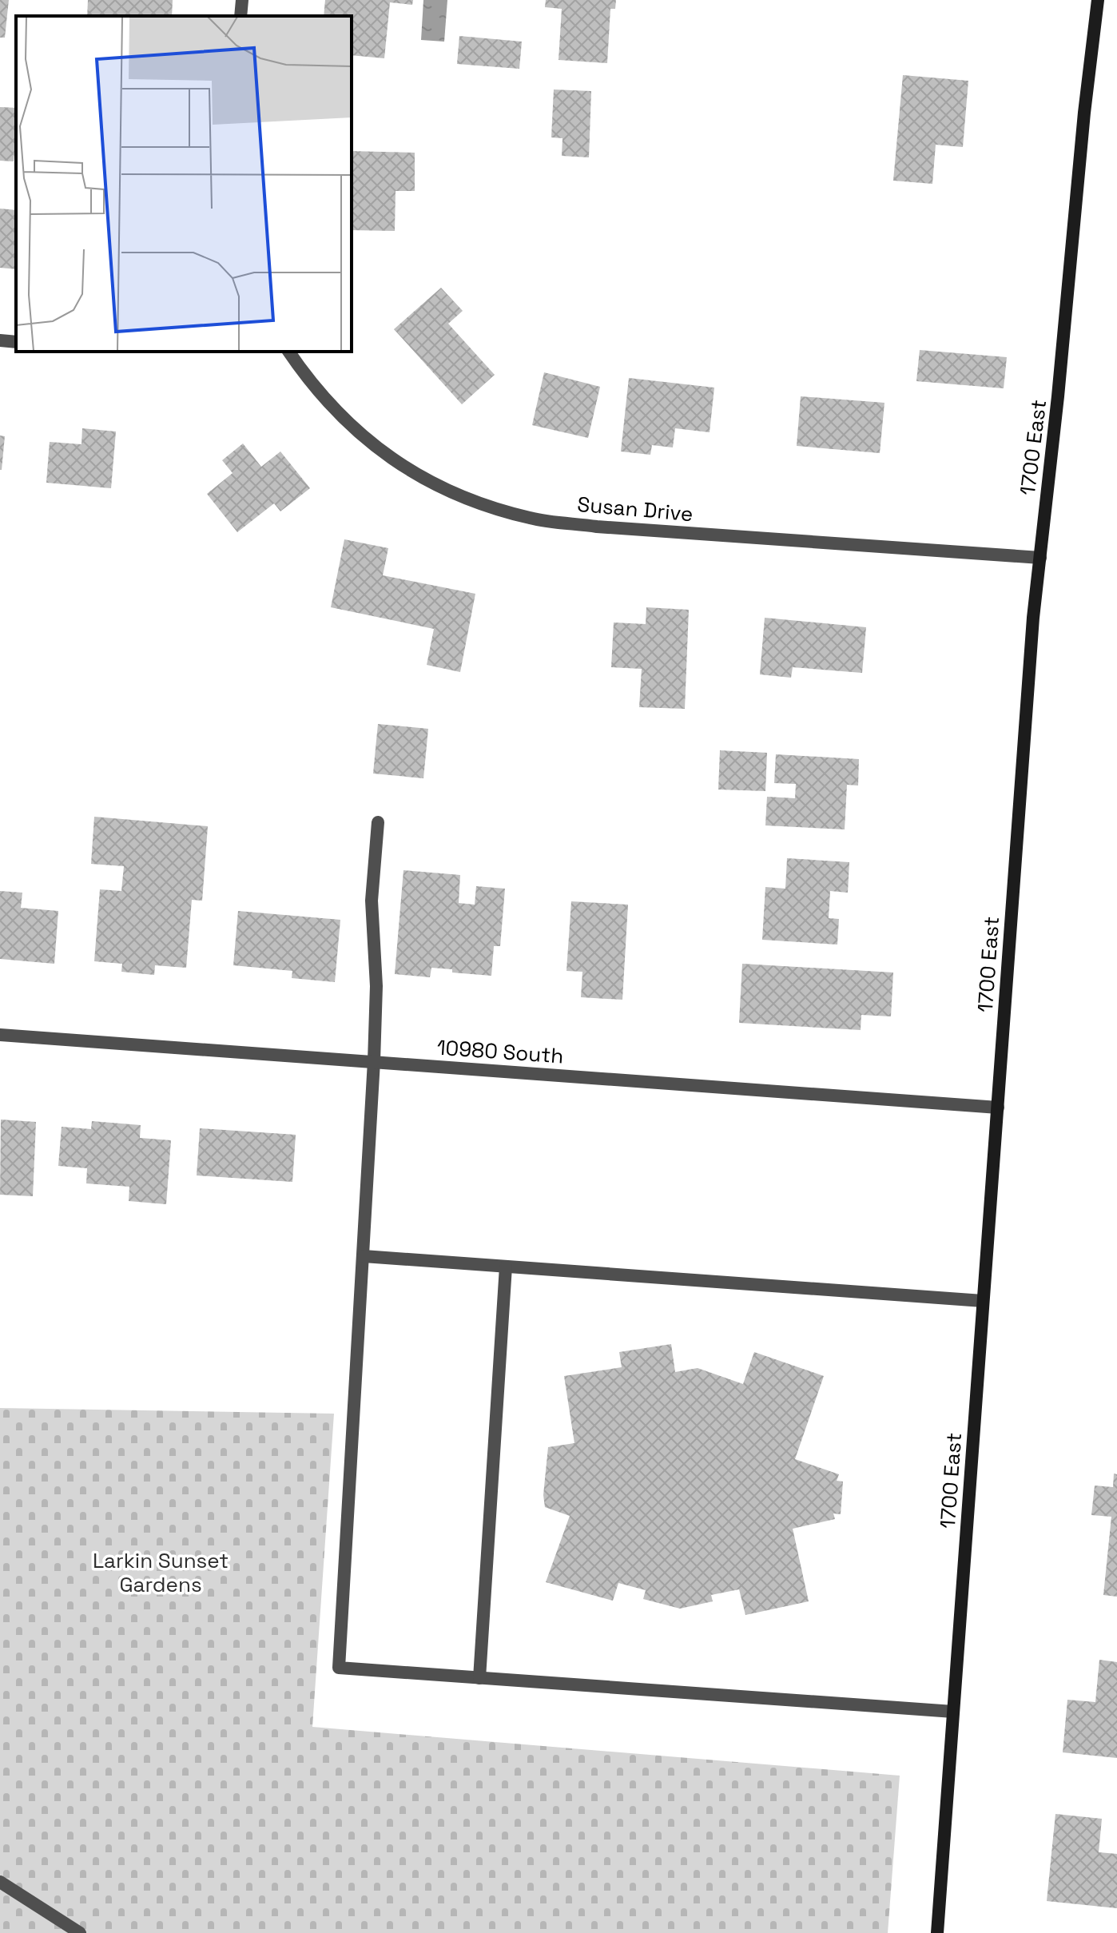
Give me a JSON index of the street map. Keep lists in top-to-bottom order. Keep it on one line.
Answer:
{"streets":{"main road":["1700 East"],"street":["Susan Drive","10980 South"]},"crossings":[["1700 East","Susan Drive"],["1700 East","10980 South"]],"parks":["Larkin Sunset Gardens"]}
